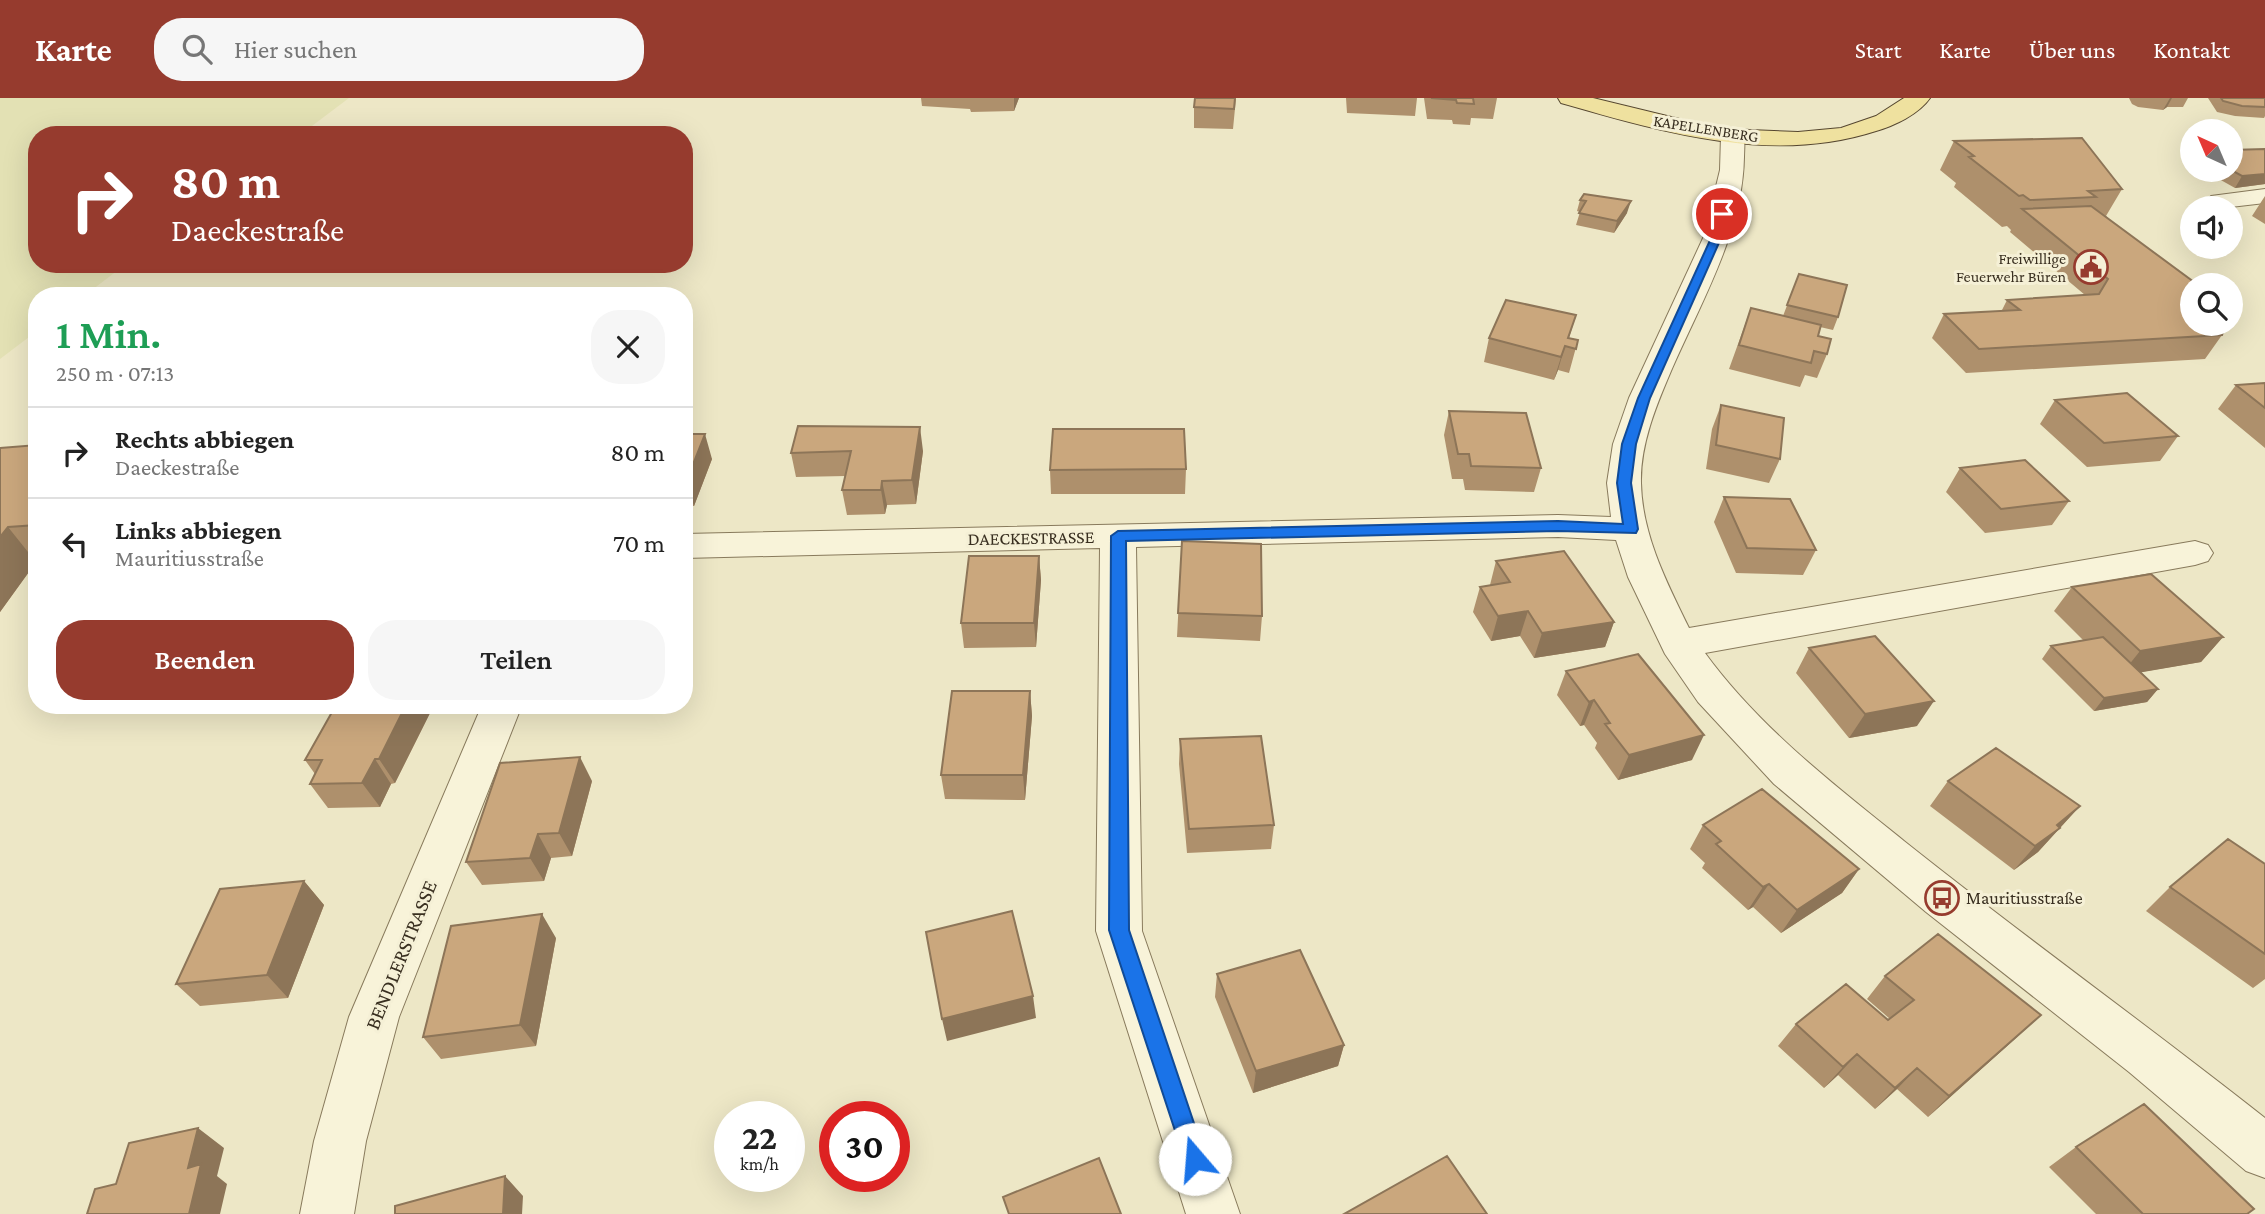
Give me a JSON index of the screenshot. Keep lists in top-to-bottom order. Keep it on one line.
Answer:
{"streets":{"main road":["KAPELLENBERG"],"street":["DAECKESTRASSE","BENDLERSTRASSE"]},"places":{"public building":["Freiwillige Feuerwehr Büren"],"bus stop":["Mauritiusstraße"]},"north":"top left","page":{"header":"Karte","search":"Hier suchen","nav":["Start","Karte","Über uns","Kontakt"],"turn":["80 m","Daeckestraße"],"heading":["1 Min.","250 m · 07:13"],"list":[{"name":"Rechts abbiegen","note":"Daeckestraße","value":"80 m"},{"name":"Links abbiegen","note":"Mauritiusstraße","value":"70 m"}],"buttons":["Beenden","Teilen"],"speed":"22 km/h","limit":"30"}}
